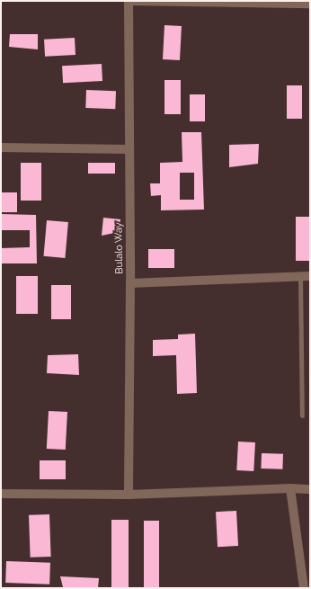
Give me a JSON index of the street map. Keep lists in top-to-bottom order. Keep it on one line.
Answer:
{"streets":{"street":["Bulalo Way"]}}
